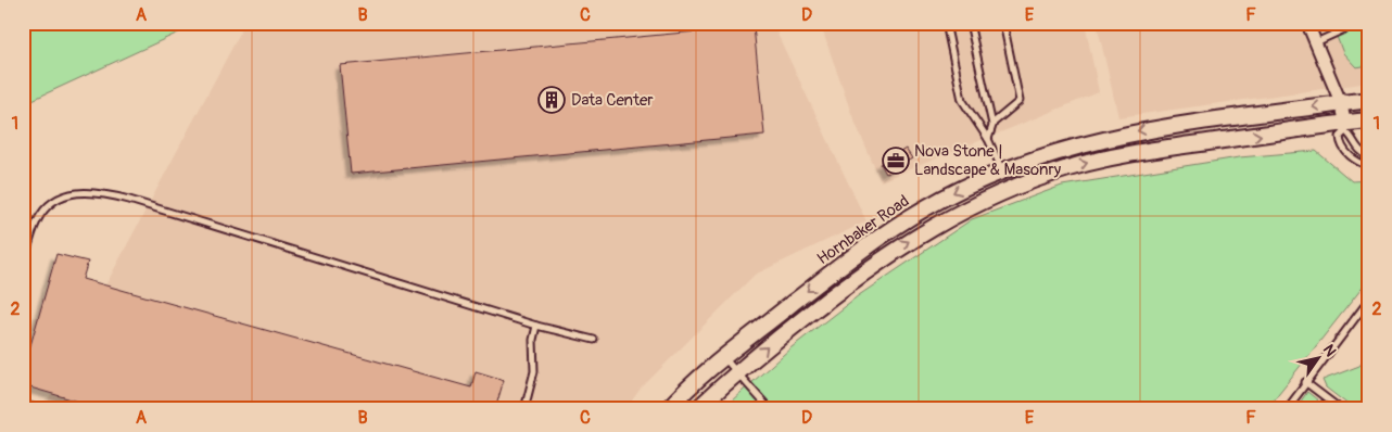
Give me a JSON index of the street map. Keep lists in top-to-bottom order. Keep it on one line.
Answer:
{"streets":{"main road":["Hornbaker Road"]},"places":{"building":["Data Center"],"office":["Nova Stone | Landscape & Masonry"]},"north":"top right","grid":{"columns":["A","B","C","D","E","F"],"rows":["1","2"]}}
